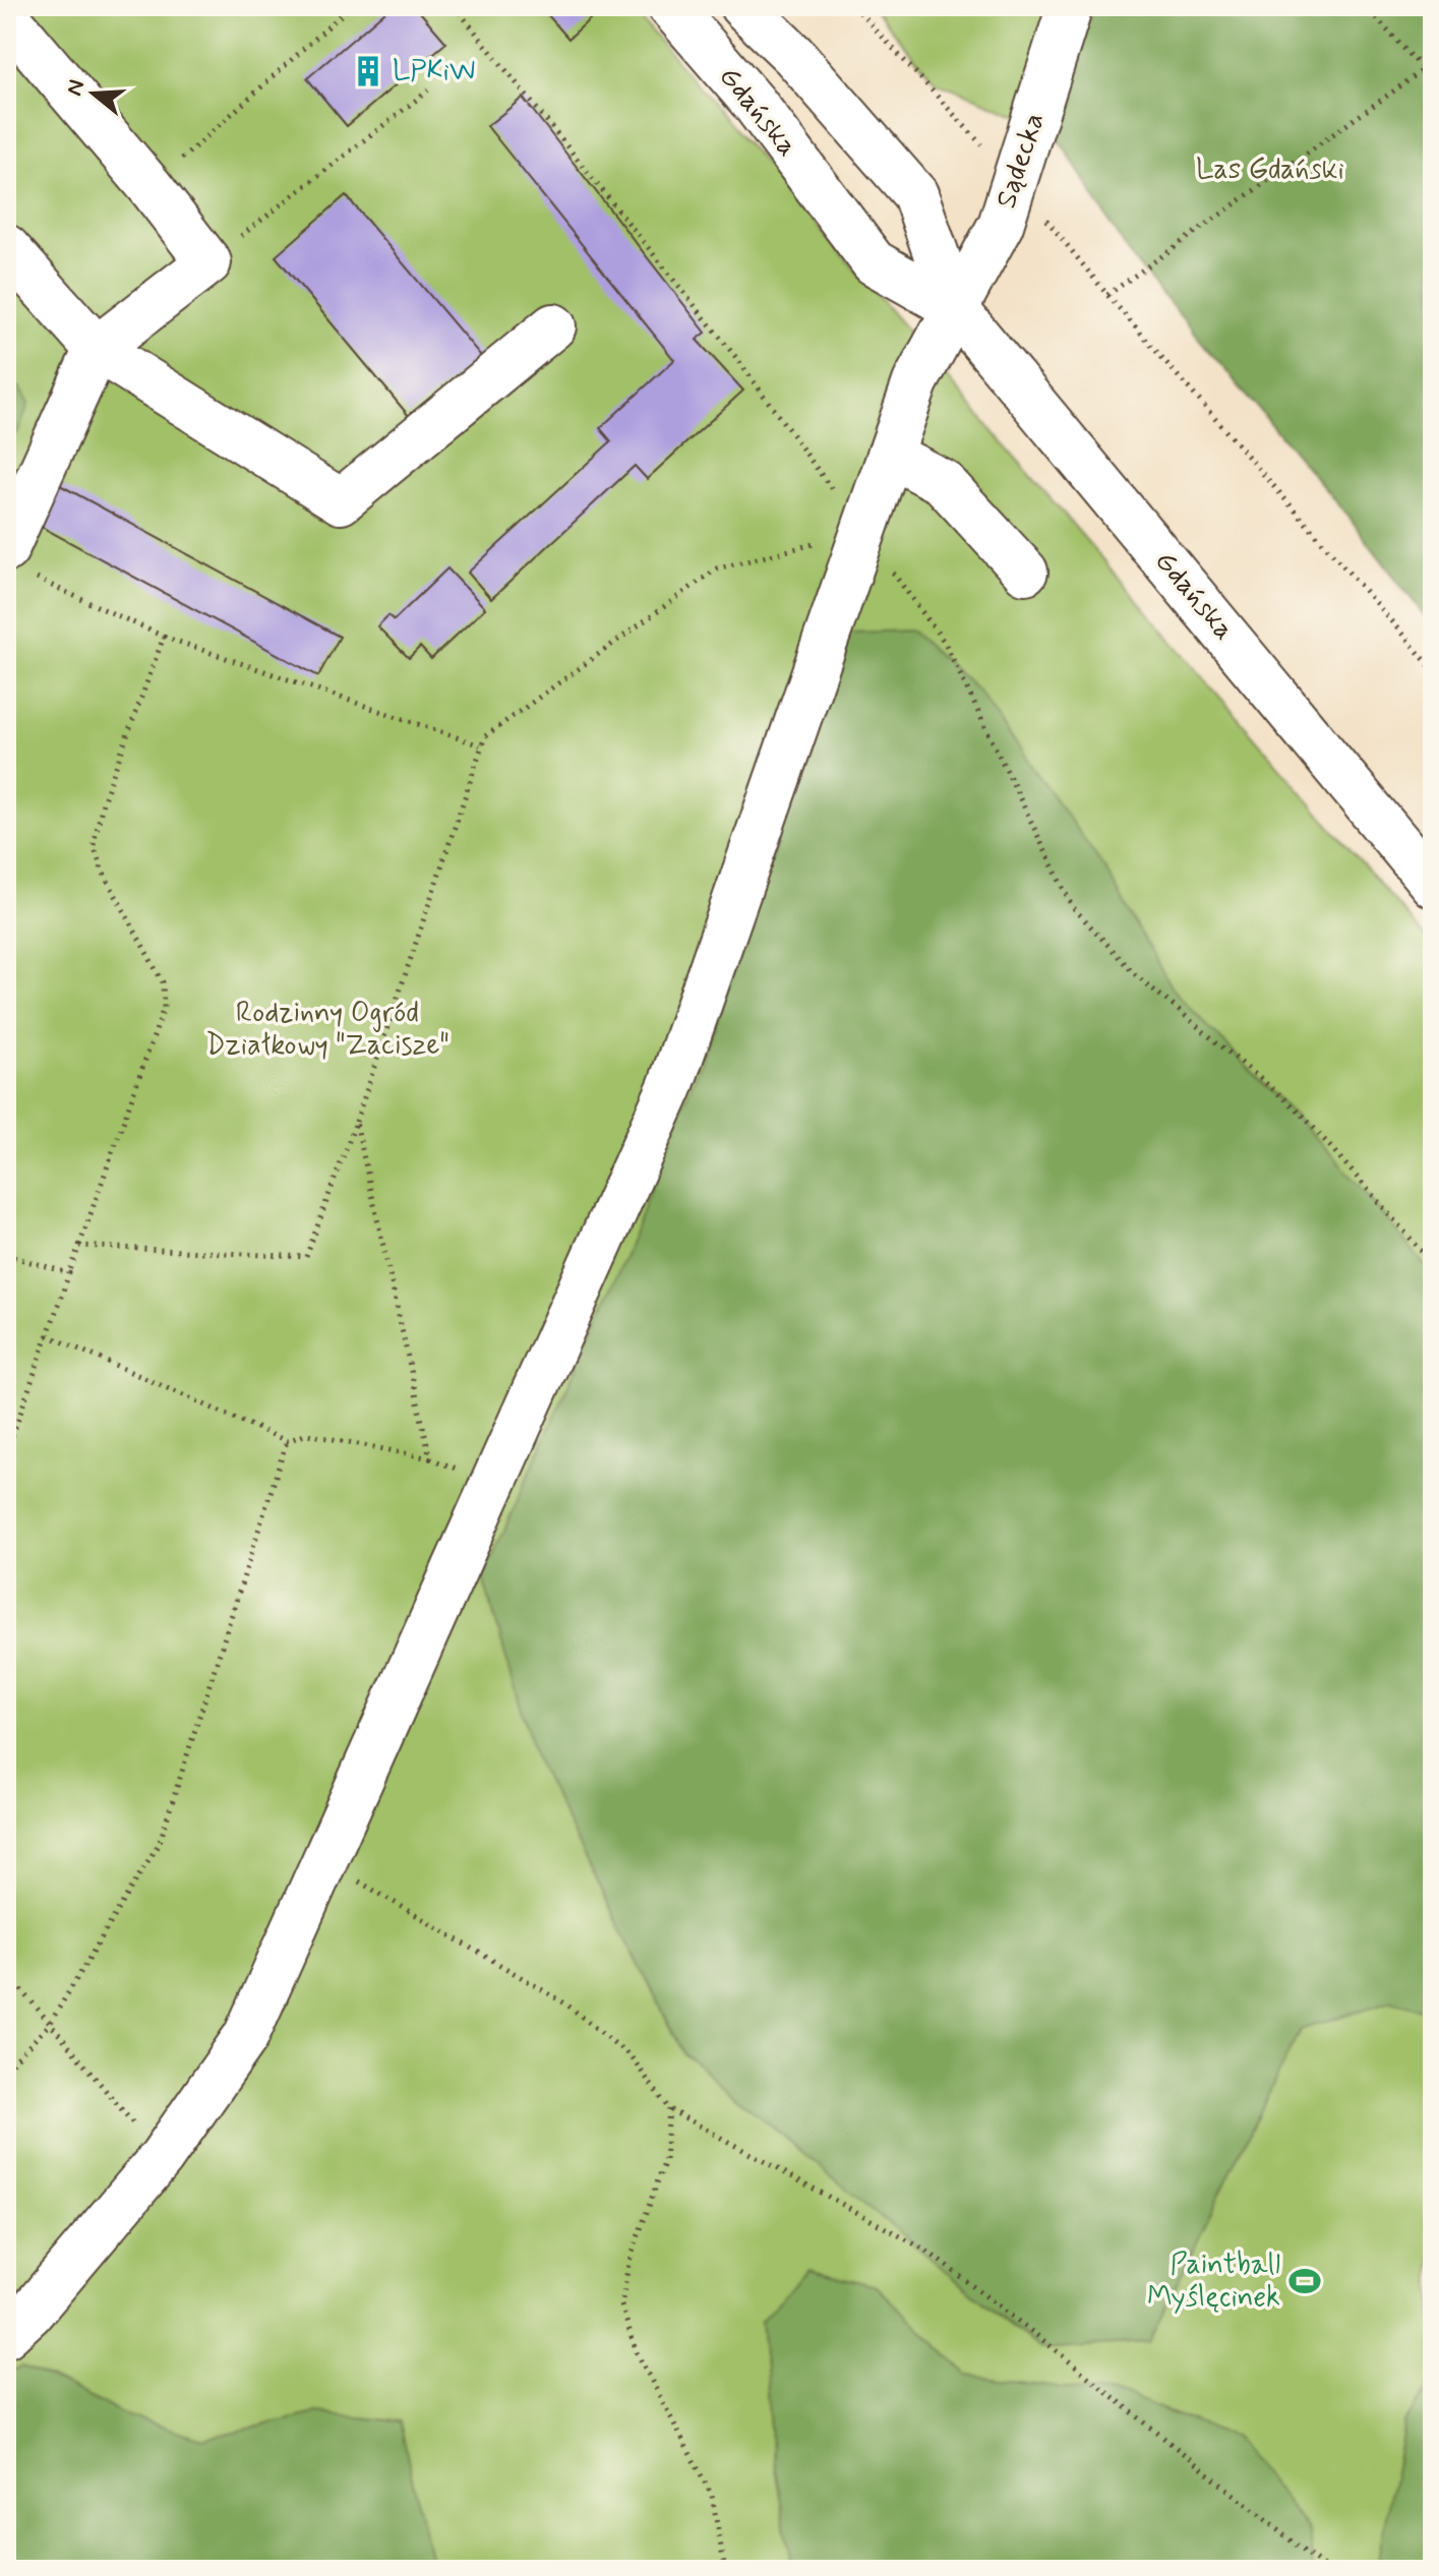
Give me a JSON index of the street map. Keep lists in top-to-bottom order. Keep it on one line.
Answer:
{"streets":{"street":["Gdańska","Sądecka"]},"crossings":[["Gdańska","Sądecka"]],"parks":["Las Gdański","Rodzinny Ogród Działkowy \"Zacisze\""],"places":{"building":["LPKiW"],"sports":["Paintball Myślęcinek"]},"north":"left"}
